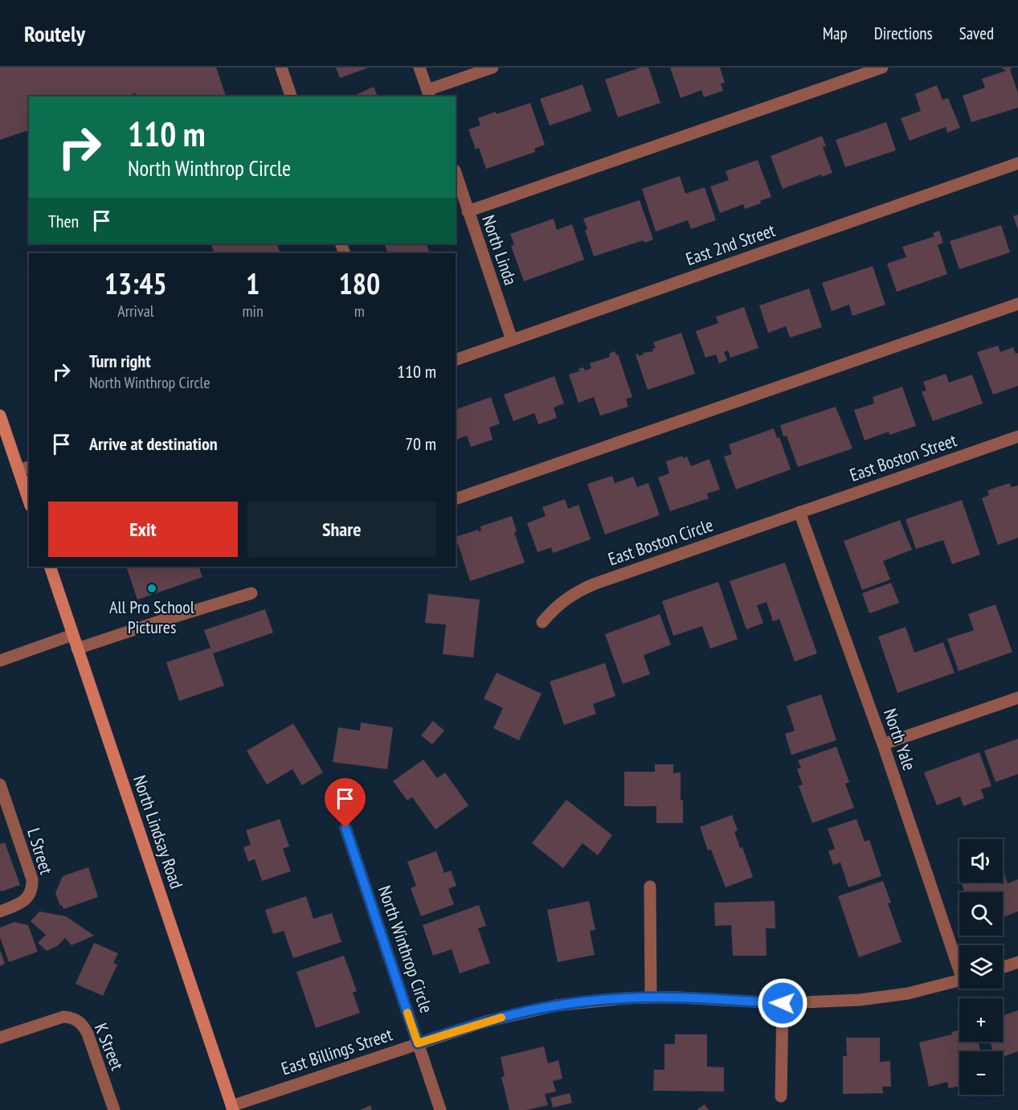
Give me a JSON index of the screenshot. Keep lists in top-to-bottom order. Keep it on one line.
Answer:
{"streets":{"main road":["North Lindsay Road"],"street":["East 2nd Street","North Linda","East Boston Street","East Boston Circle","North Yale","L Street","North Winthrop Circle","K Street","East Billings Street"]},"crossings":[["East 2nd Street","North Linda"],["East Boston Street","East Boston Circle"],["East Boston Street","North Yale"],["East Boston Circle","North Yale"],["North Lindsay Road","East Billings Street"],["North Winthrop Circle","East Billings Street"]],"places":["All Pro School Pictures"],"page":{"header":"Routely","nav":["Map","Directions","Saved"],"turn":["110 m","North Winthrop Circle"],"then":"Then","eta":["13:45","Arrival","1","min","180","m"],"list":[{"name":"Turn right","note":"North Winthrop Circle","value":"110 m"},{"name":"Arrive at destination","value":"70 m"}],"buttons":["Exit","Share"],"map_buttons":["+","−"]}}
